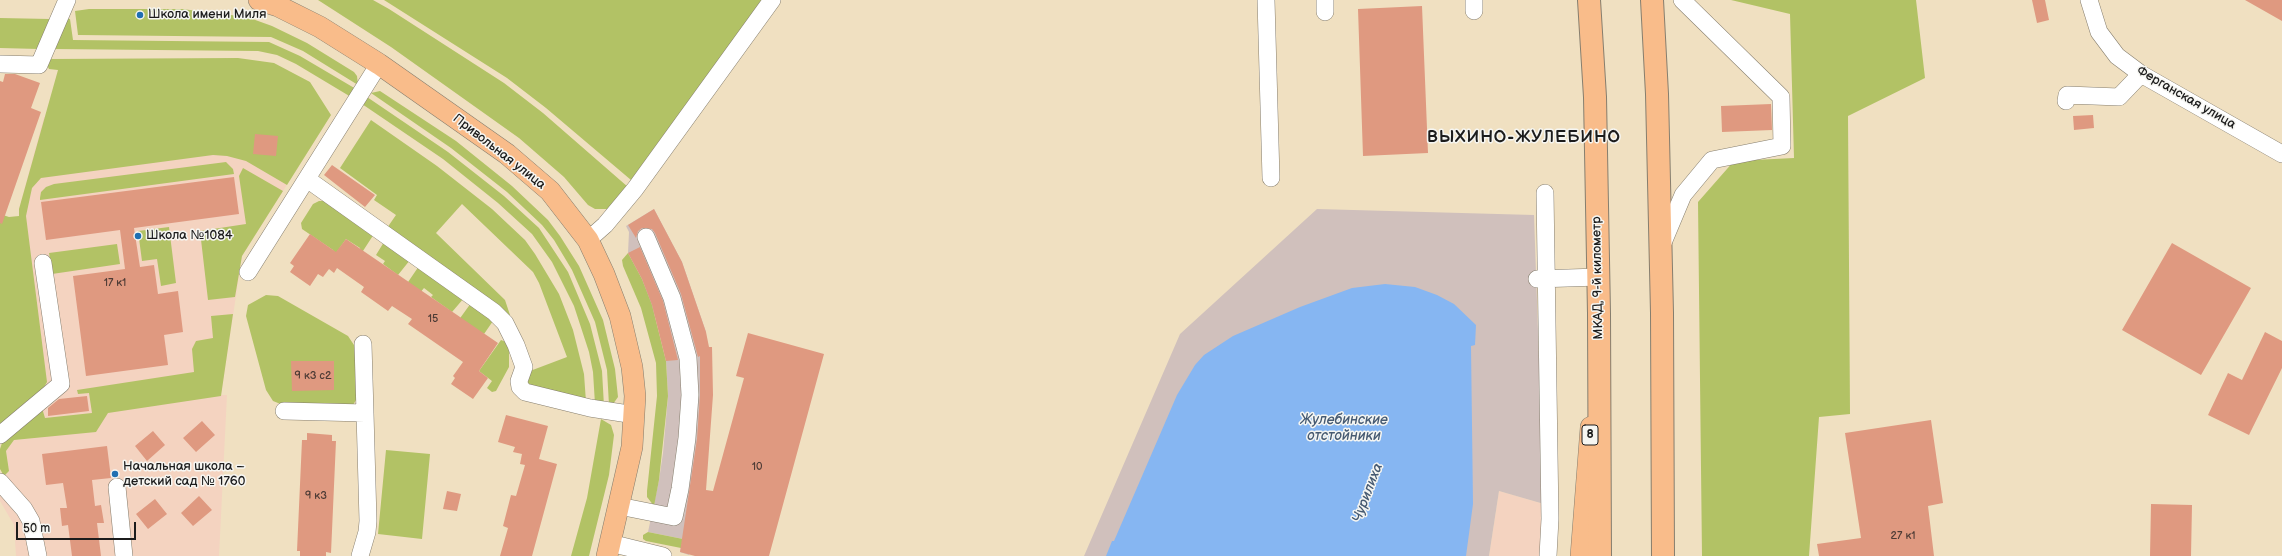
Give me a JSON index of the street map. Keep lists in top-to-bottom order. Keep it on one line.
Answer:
{"streets":{"highway":["МКАД, 9-й километр"],"main road":["Привольная улица","8"],"street":["Ферганская улица"]},"crossings":[["МКАД, 9-й километр","8"]],"districts":["ВЫХИНО-ЖУЛЕБИНО"],"water":["Жулебинские отстойники","Чурилиха"],"places":["Школа имени Миля","Школа №1084","Начальная школа – детский сад № 1760"],"house_numbers":["17 к1","15","9 к3 с2","10","9 к3","27 к1"],"scale_bar":"50 m"}
